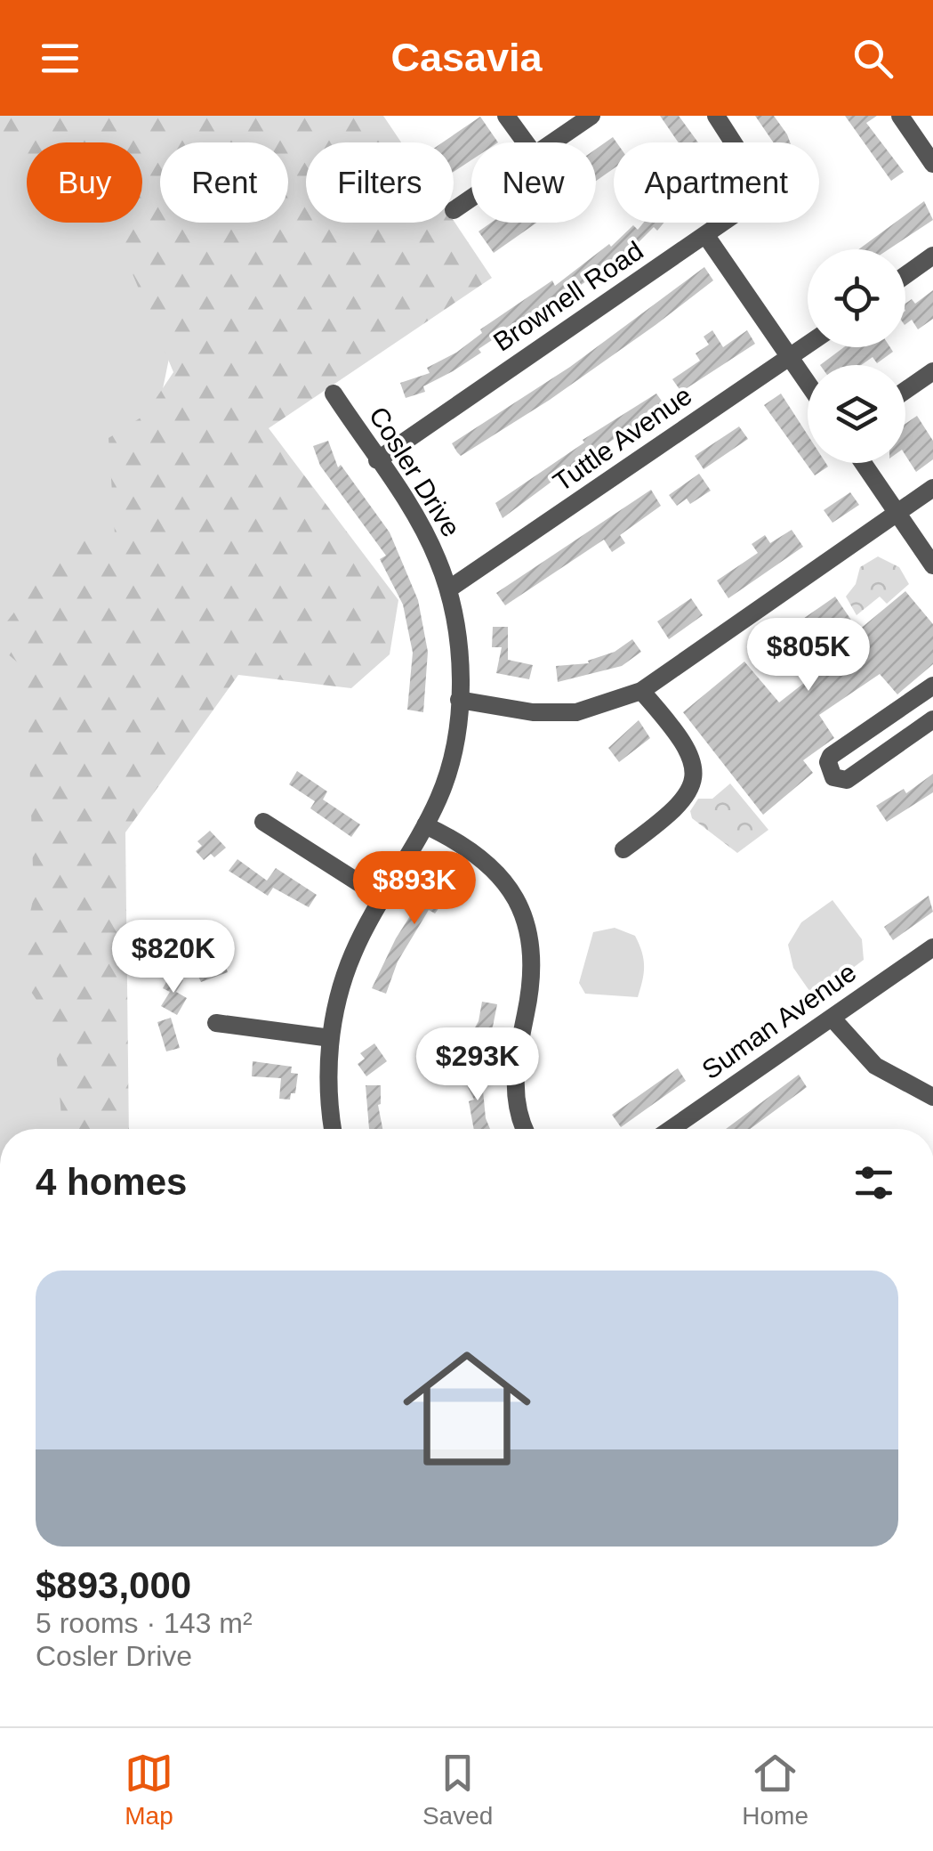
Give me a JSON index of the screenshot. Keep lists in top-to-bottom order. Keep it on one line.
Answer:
{"streets":{"street":["Brownell Road","Tuttle Avenue","Cosler Drive","Suman Avenue"]},"crossings":[["Brownell Road","Cosler Drive"],["Tuttle Avenue","Cosler Drive"]],"page":{"header":"Casavia","chip":["Buy","Rent","Filters","New","Apartment"],"price":["$805K","$893K","$820K","$293K"],"heading":"4 homes","list":[{"name":"$893,000","note":"5 rooms · 143 m² · Cosler Drive"}],"tabs":["Map","Saved","Home"]}}
